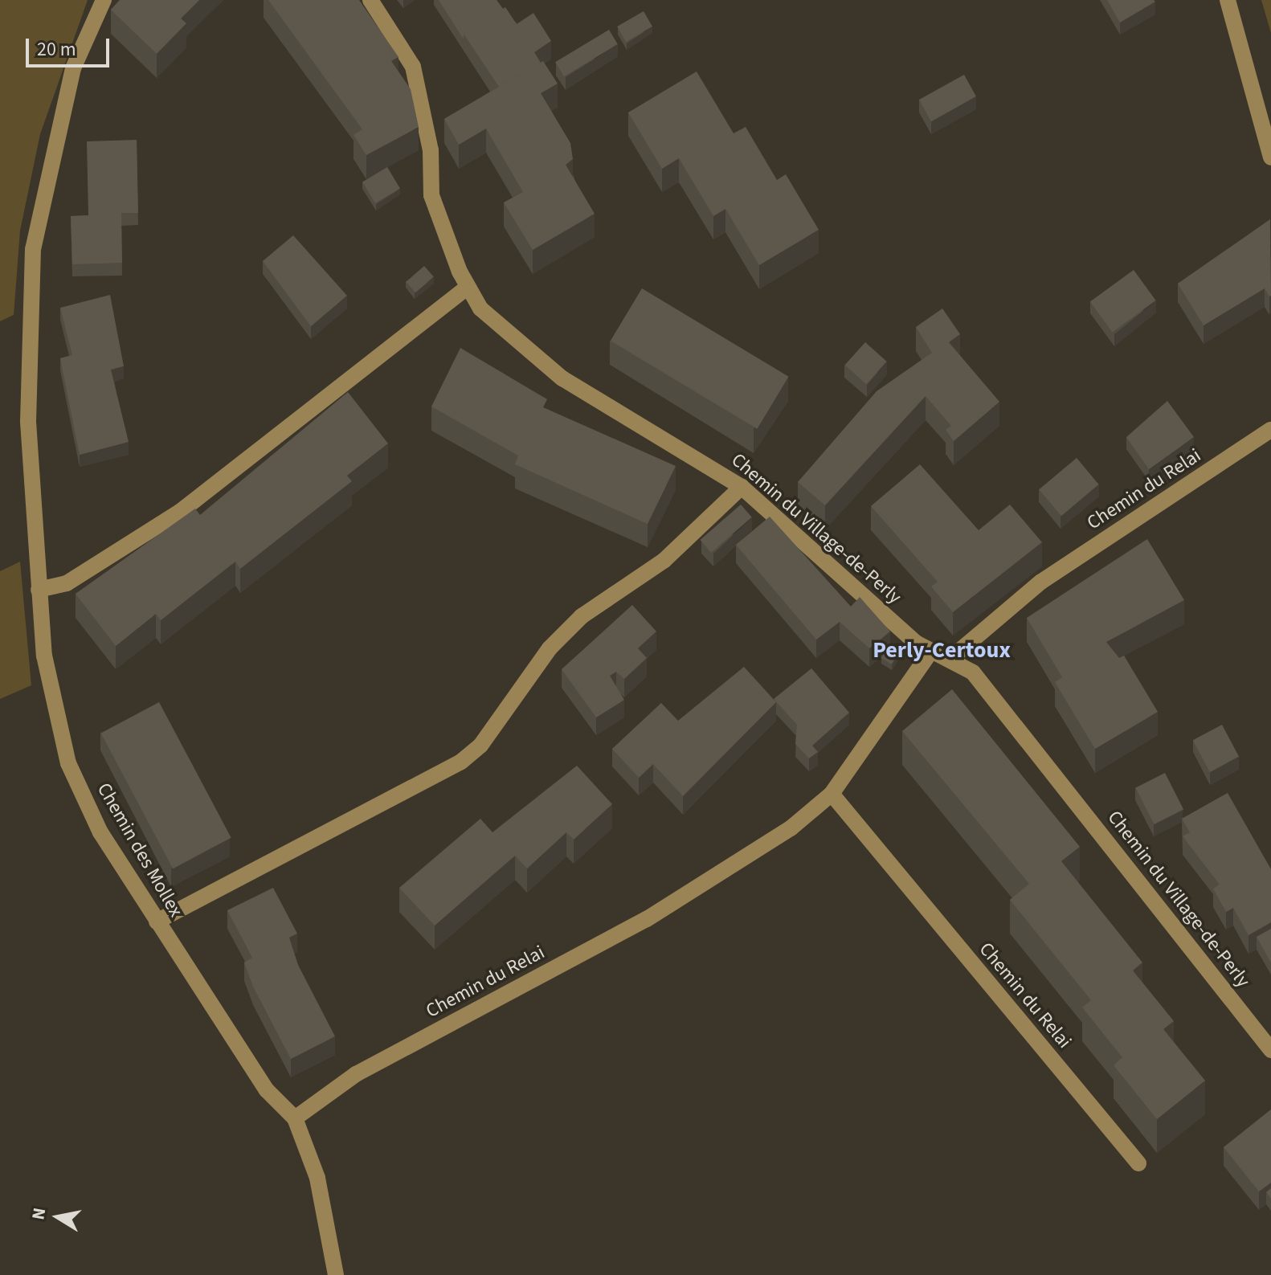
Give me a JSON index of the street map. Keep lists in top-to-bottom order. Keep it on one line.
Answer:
{"streets":{"street":["Chemin du Relai","Chemin du Village-de-Perly","Chemin des Mollex"]},"crossings":[["Chemin du Relai","Chemin du Village-de-Perly"],["Chemin du Relai","Chemin des Mollex"]],"districts":["Perly-Certoux"],"scale_bar":"20 m","north":"left"}
